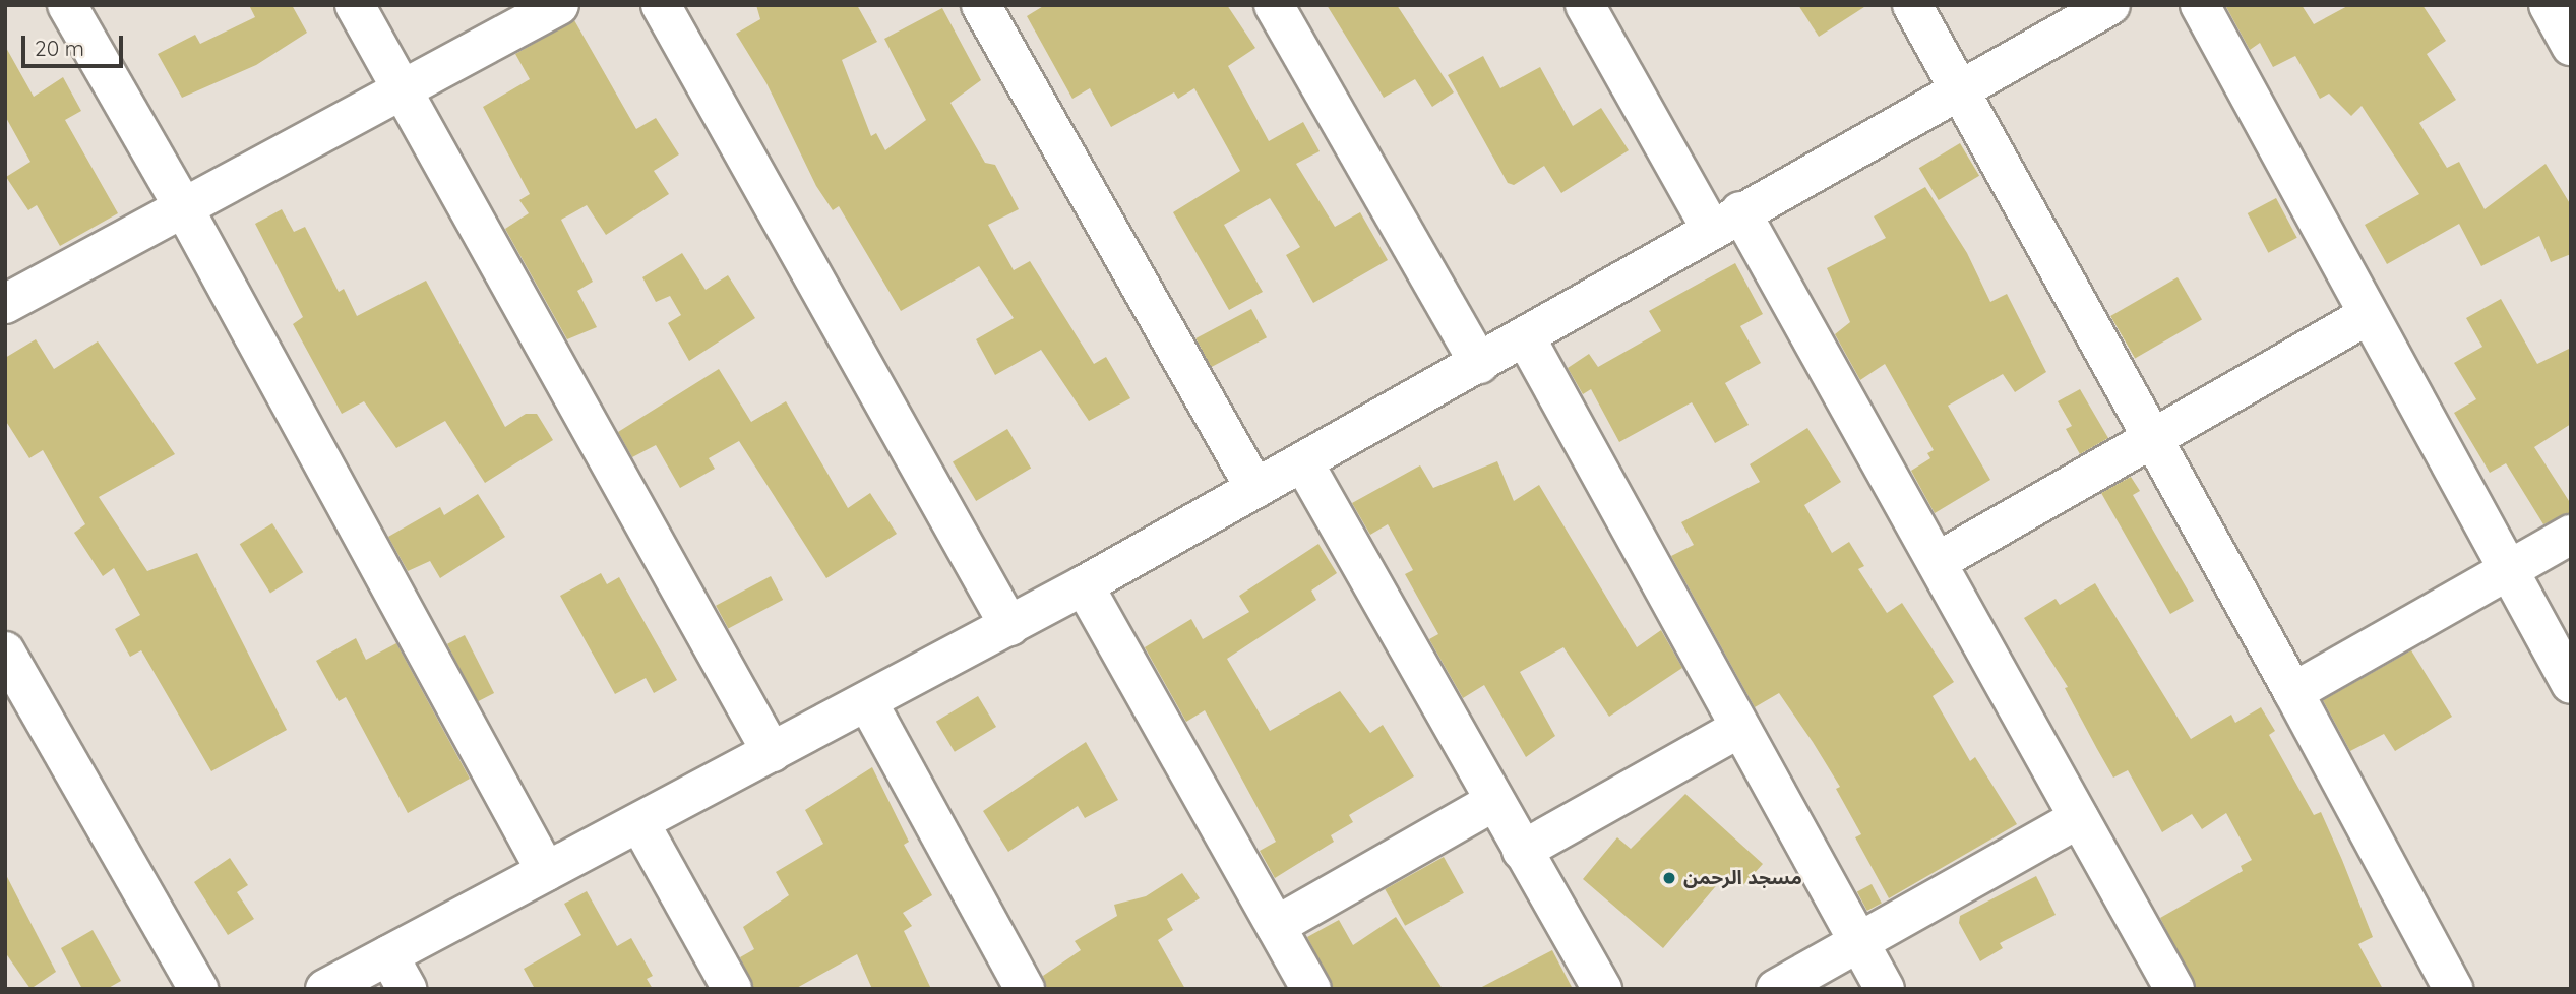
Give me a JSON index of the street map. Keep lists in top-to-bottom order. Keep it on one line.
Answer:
{"places":["مسجد الرحمن"],"scale_bar":"20 m"}
